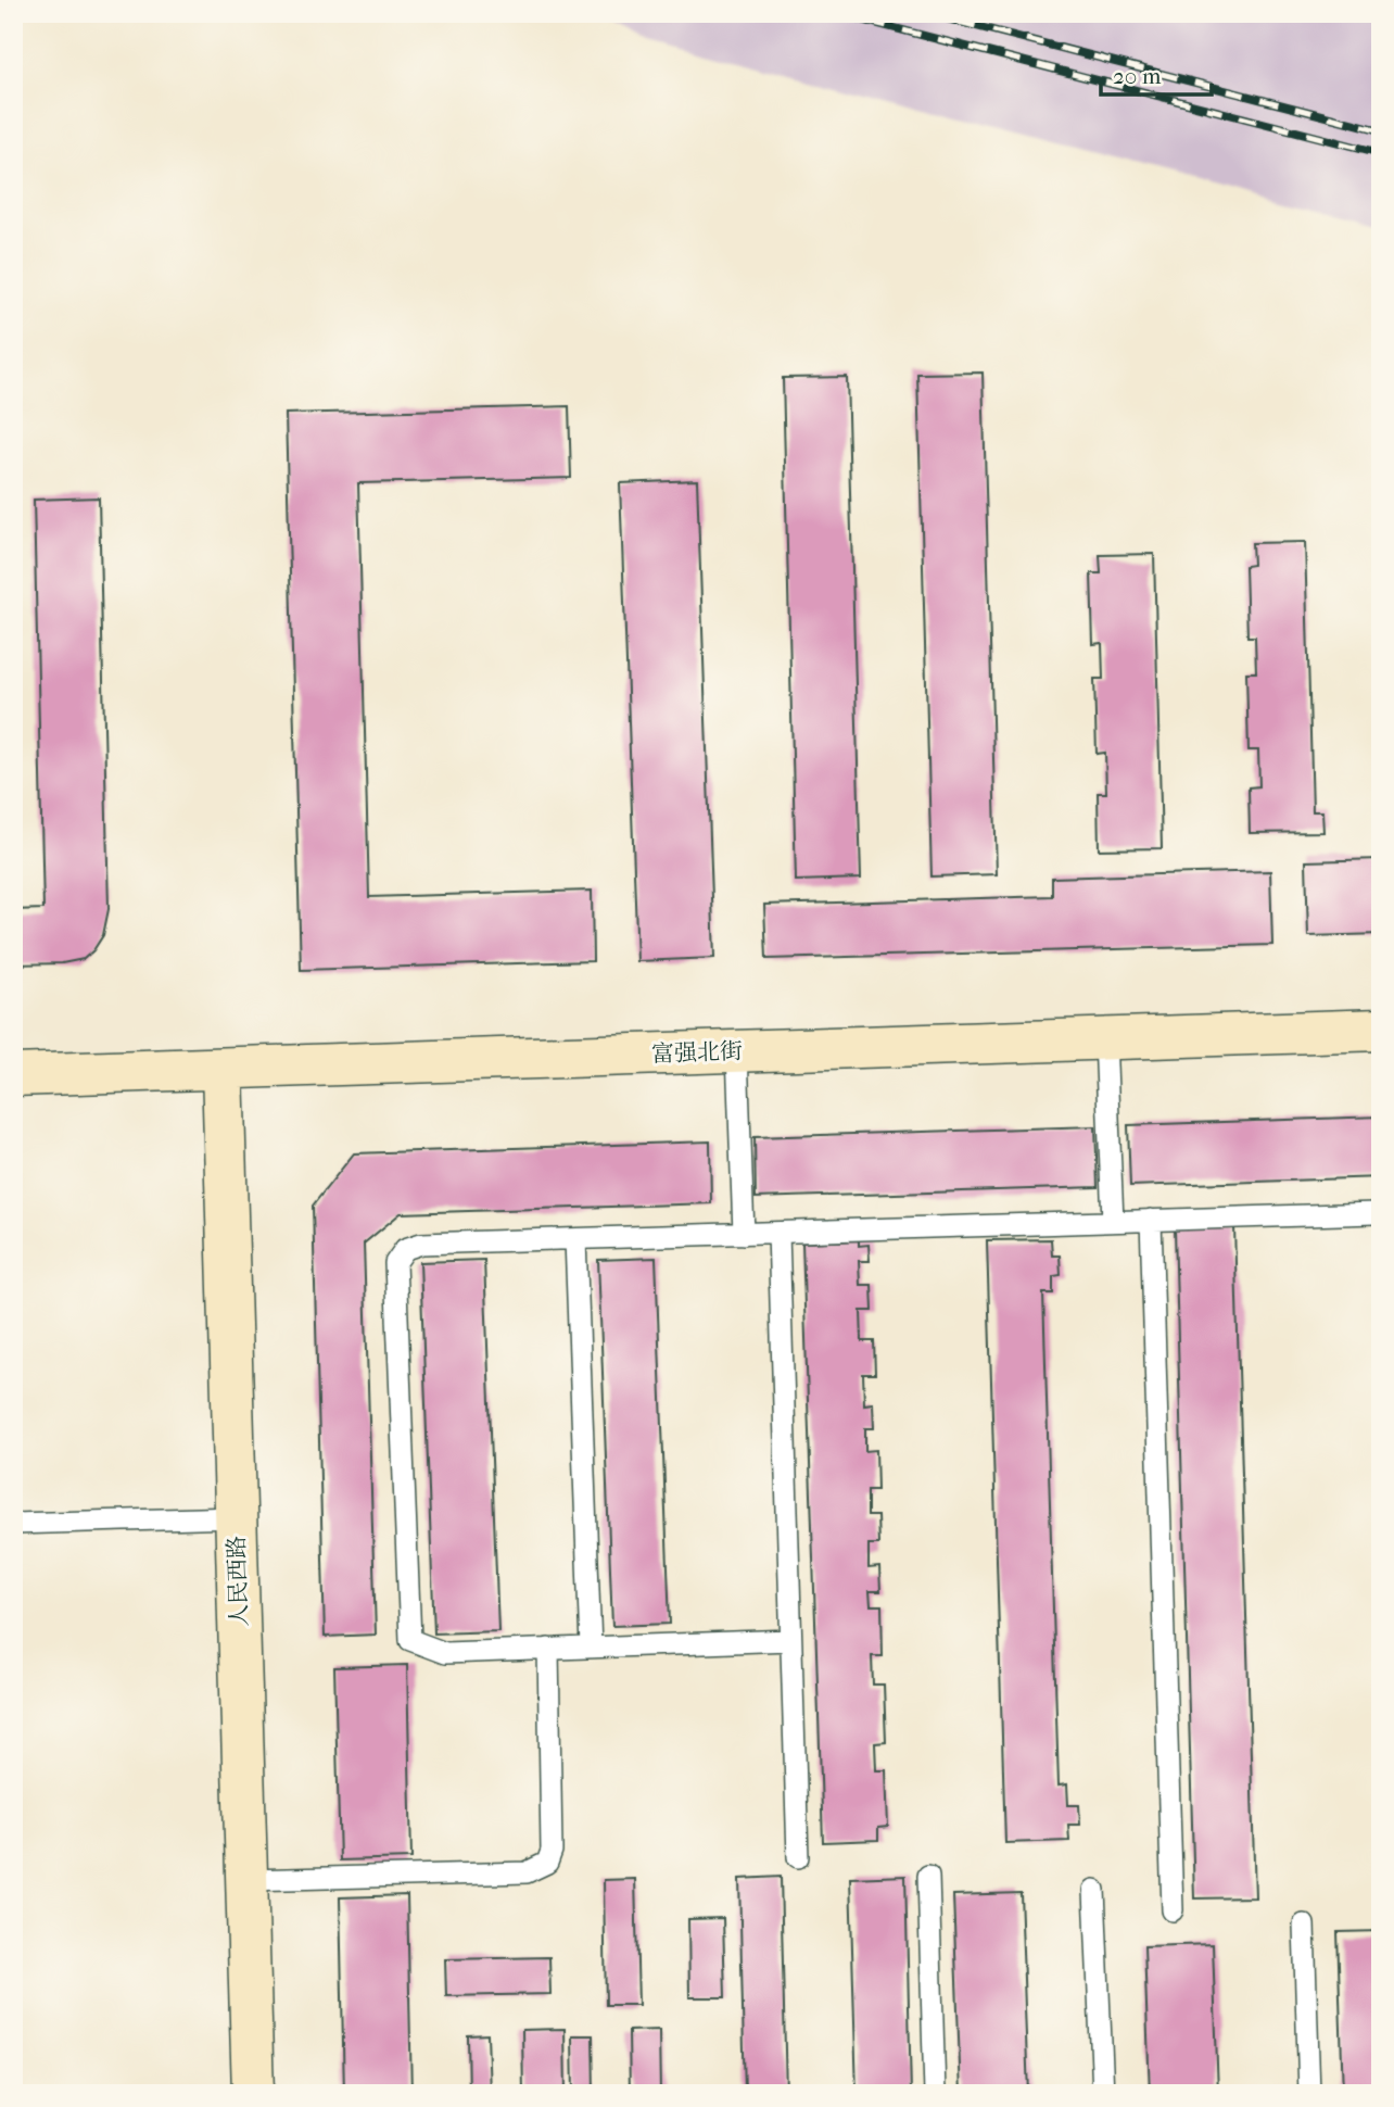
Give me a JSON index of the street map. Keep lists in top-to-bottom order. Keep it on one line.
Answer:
{"streets":{"street":["富强北街","人民西路"]},"crossings":[["富强北街","人民西路"]],"scale_bar":"20 m"}
